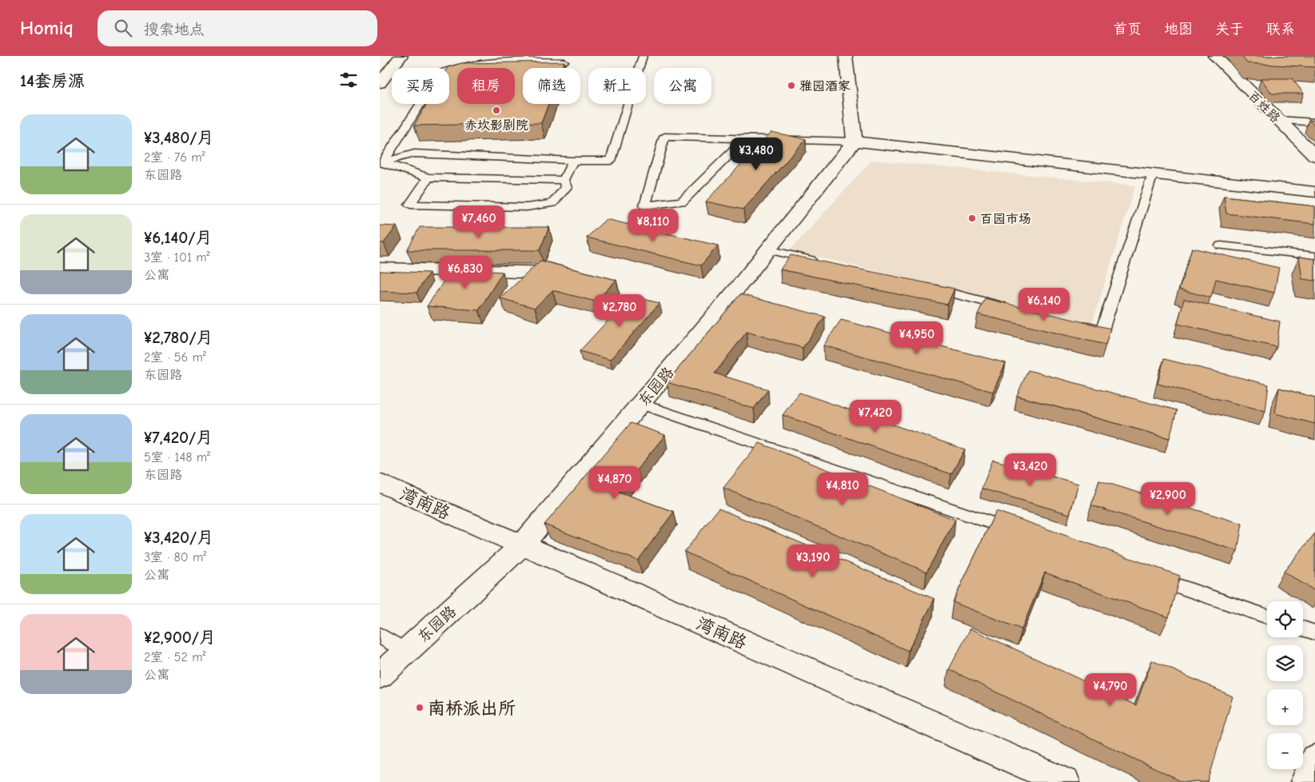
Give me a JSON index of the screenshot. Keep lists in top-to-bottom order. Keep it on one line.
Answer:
{"streets":{"street":["百姓路","东园路","湾南路"]},"crossings":[["东园路","湾南路"]],"places":["雅园酒家","赤坎影剧院","百园市场","南桥派出所"],"page":{"header":"Homiq","search":"搜索地点","nav":["首页","地图","关于","联系"],"heading":"14套房源","chip":["买房","租房","筛选","新上","公寓"],"list":[{"name":"¥3,480/月","note":"2室 · 76 m² · 东园路"},{"name":"¥6,140/月","note":"3室 · 101 m² · 公寓"},{"name":"¥2,780/月","note":"2室 · 56 m² · 东园路"},{"name":"¥7,420/月","note":"5室 · 148 m² · 东园路"},{"name":"¥3,420/月","note":"3室 · 80 m² · 公寓"},{"name":"¥2,900/月","note":"2室 · 52 m² · 公寓"}],"price":["¥3,480","¥7,460","¥8,110","¥6,830","¥6,140","¥2,780","¥4,950","¥7,420","¥3,420","¥4,870","¥4,810","¥2,900","¥3,190","¥4,790"],"map_buttons":["+","−"]}}
